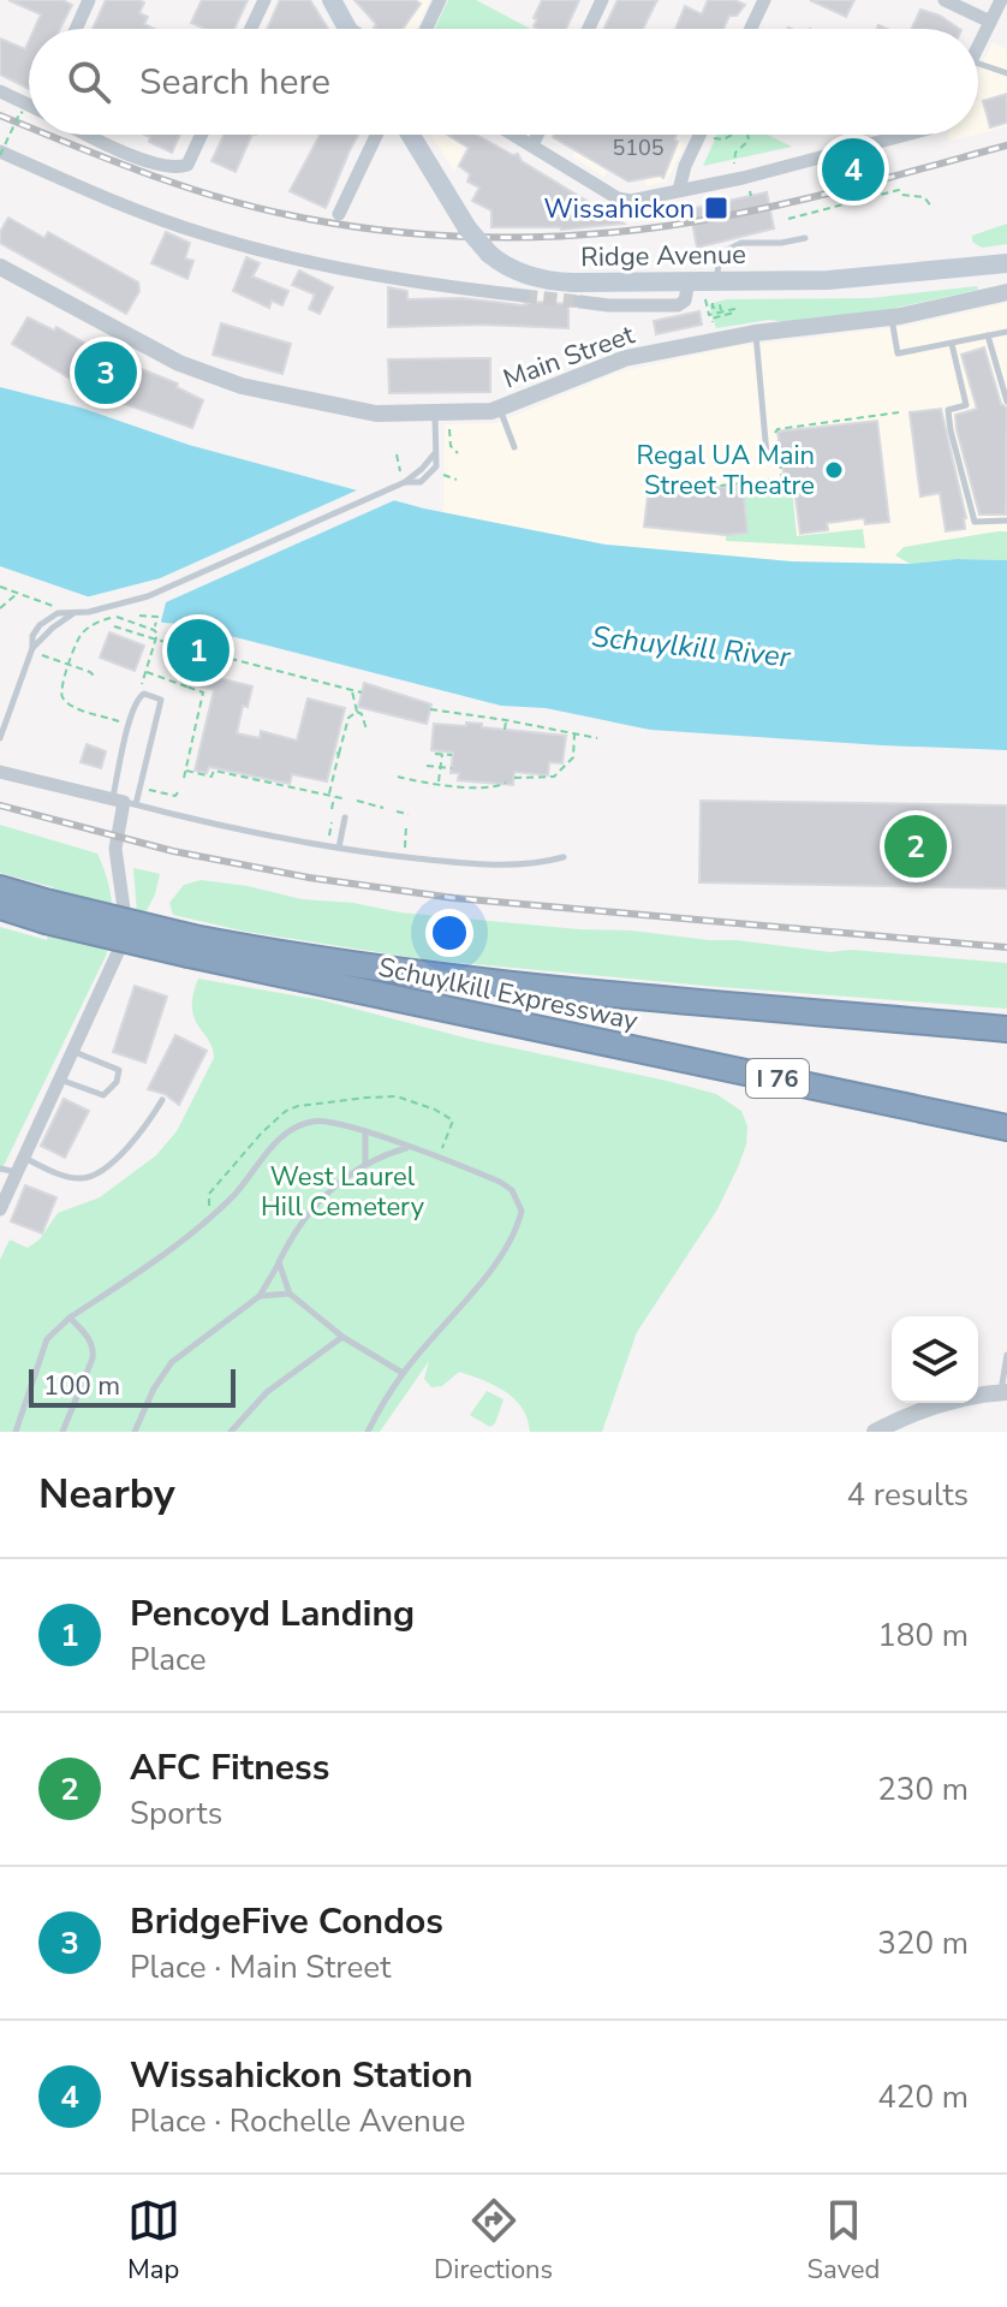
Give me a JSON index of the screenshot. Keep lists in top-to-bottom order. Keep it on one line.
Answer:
{"streets":{"highway":["Schuylkill Expressway","I 76"],"main road":["Ridge Avenue"],"street":["Main Street"]},"water":["Schuylkill River"],"parks":["West Laurel Hill Cemetery"],"places":{"transit":["Wissahickon"],"other":["Regal UA Main Street Theatre"]},"house_numbers":["5105"],"scale_bar":"100 m","page":{"search":"Search here","pins":["4","3","1","2"],"scale":"100 m","heading":["Nearby","4 results"],"list":[{"mark":"1","name":"Pencoyd Landing","note":"Place","value":"180 m"},{"mark":"2","name":"AFC Fitness","note":"Sports","value":"230 m"},{"mark":"3","name":"BridgeFive Condos","note":"Place · Main Street","value":"320 m"},{"mark":"4","name":"Wissahickon Station","note":"Place · Rochelle Avenue","value":"420 m"}],"nav":["Map","Directions","Saved"]}}
